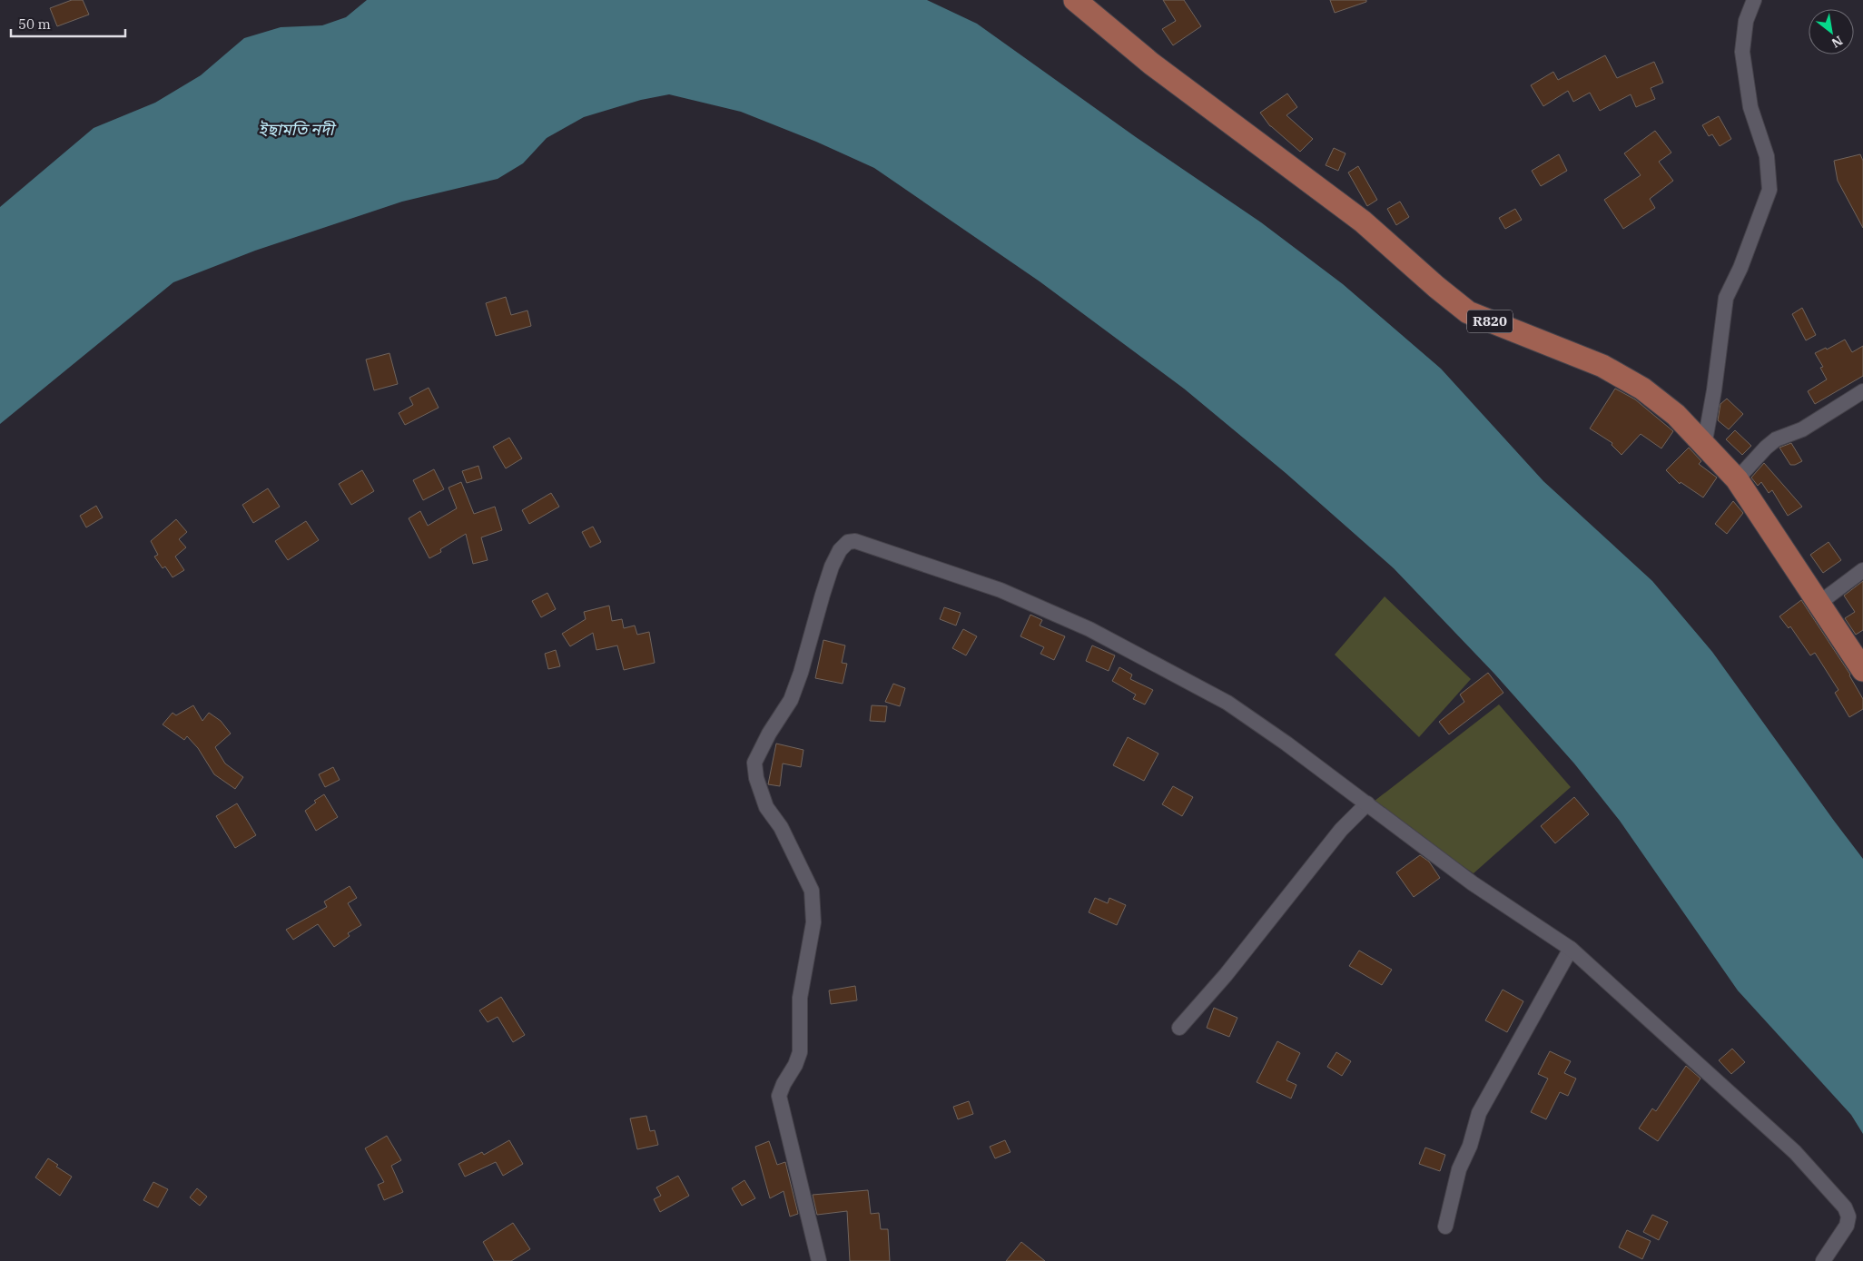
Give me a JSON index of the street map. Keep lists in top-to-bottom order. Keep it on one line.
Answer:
{"streets":{"main road":["R820"]},"water":["ইছামতি নদী"],"scale_bar":"50 m","north":"bottom right"}
